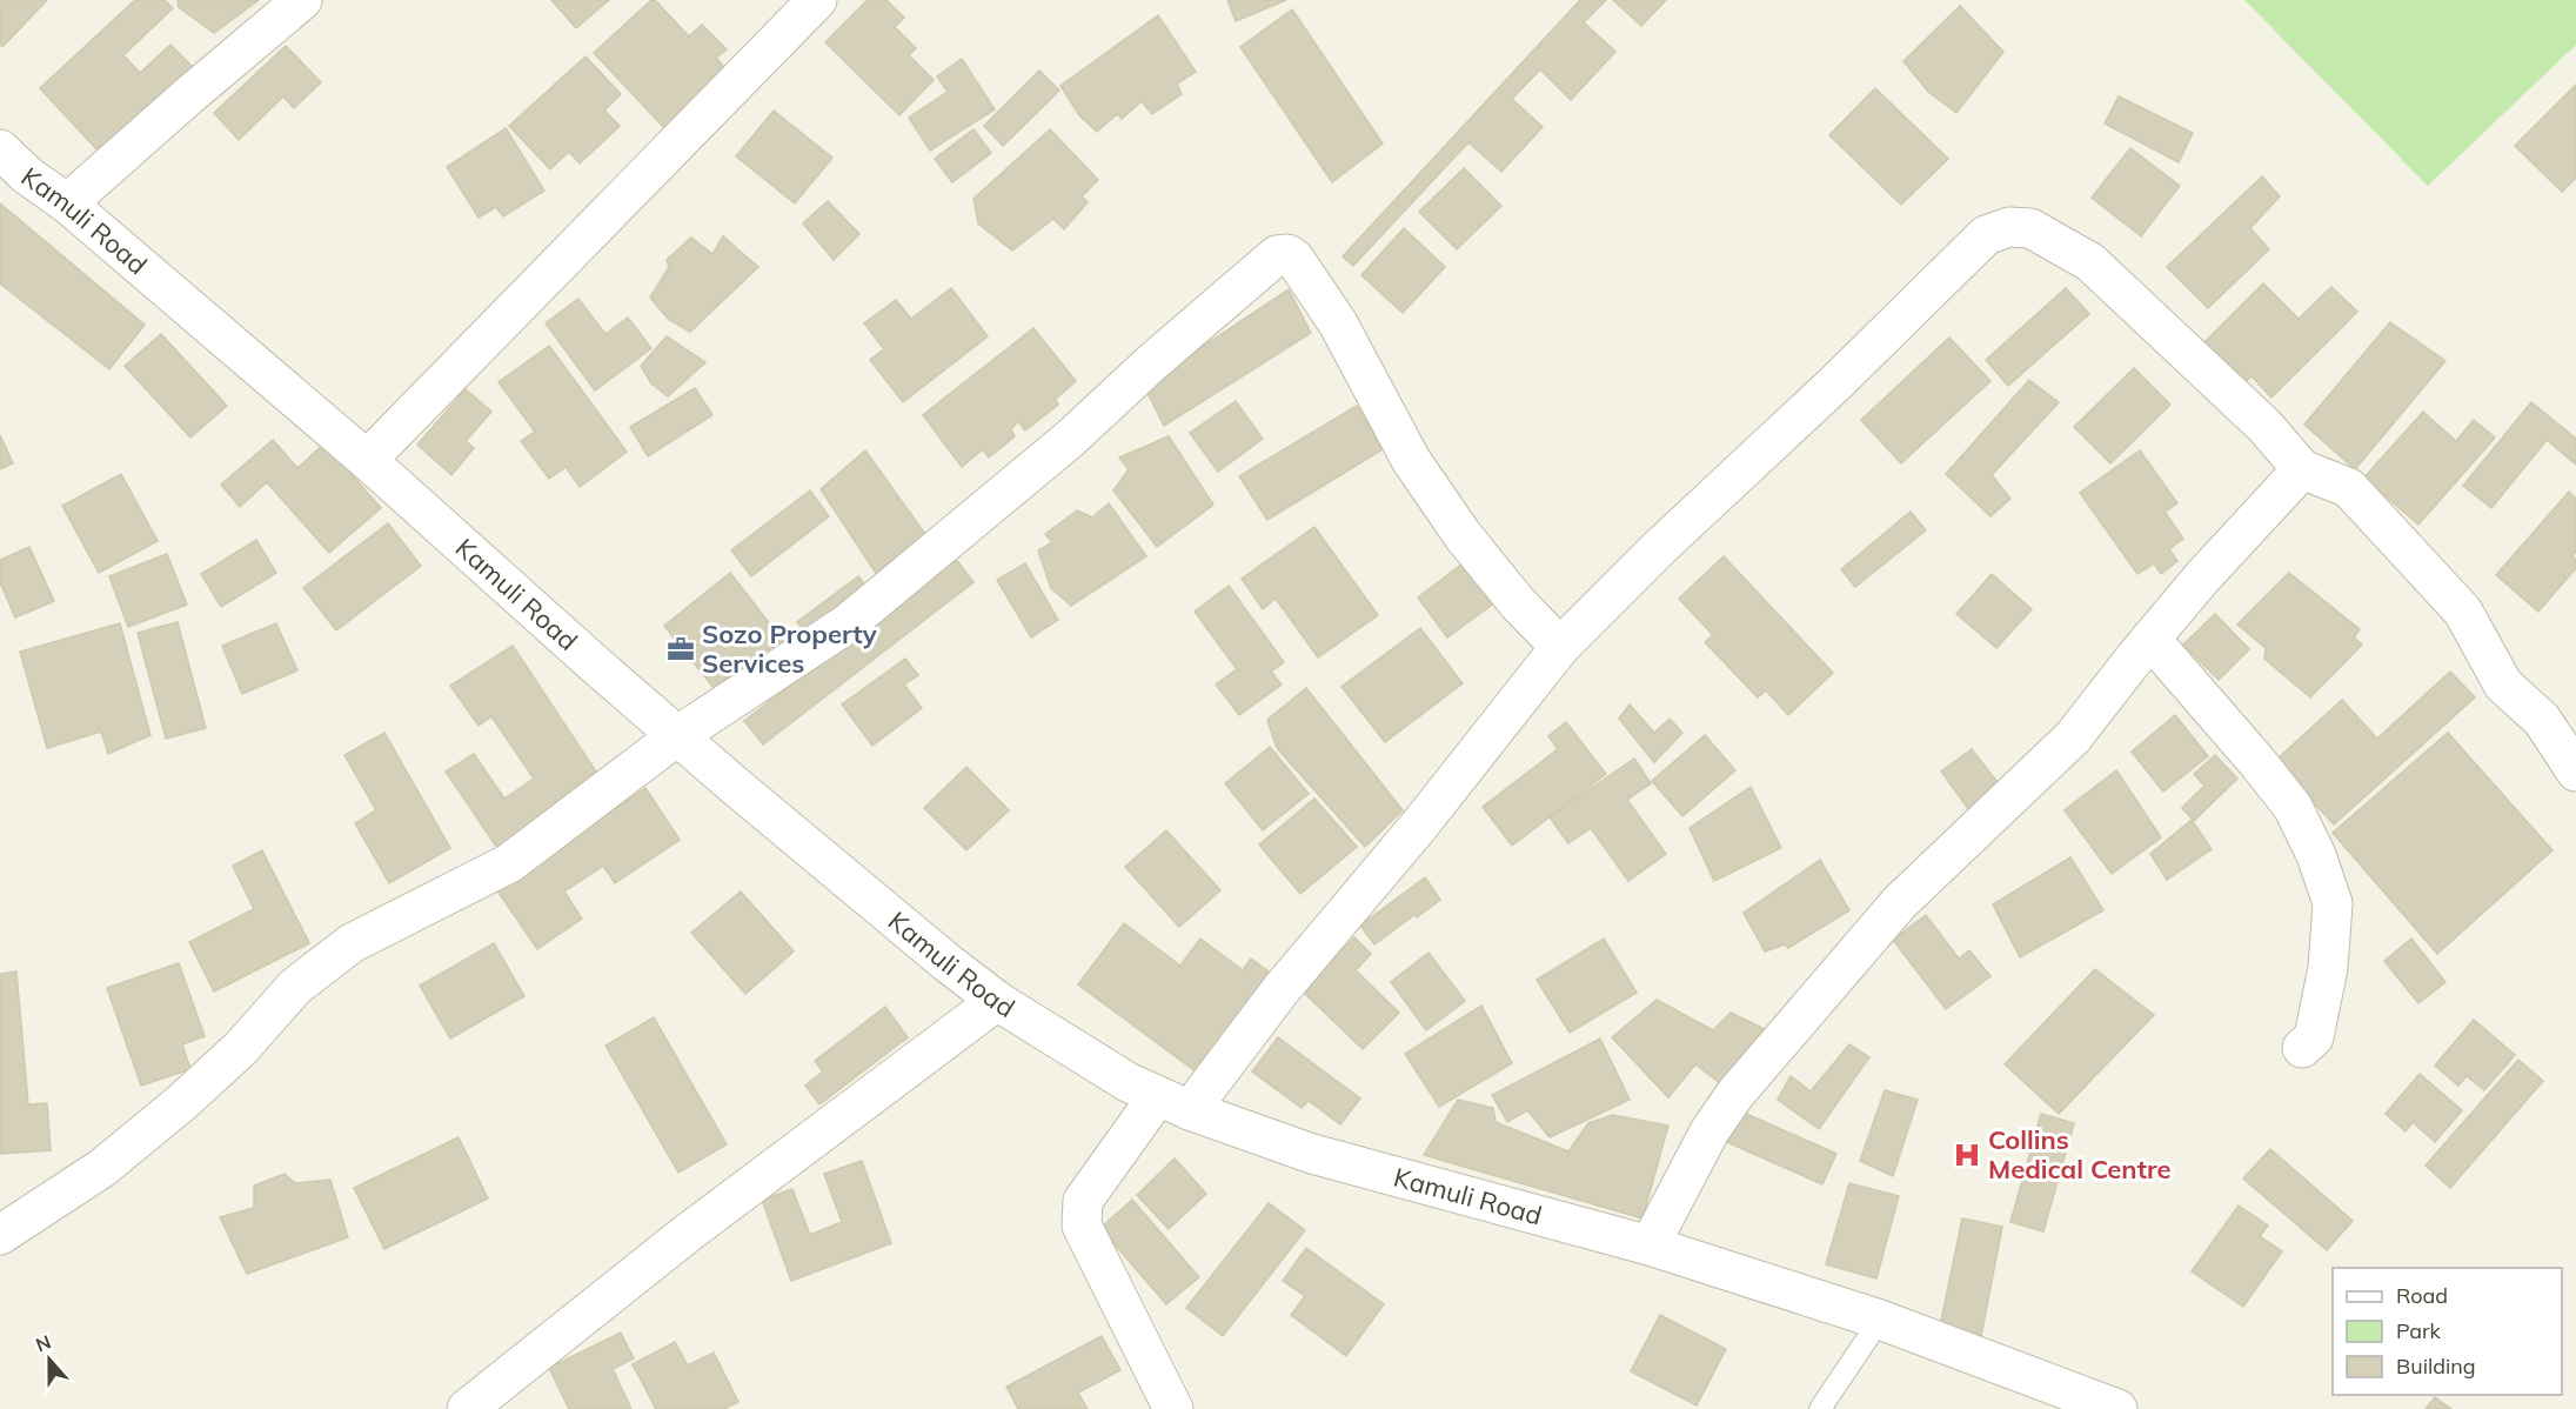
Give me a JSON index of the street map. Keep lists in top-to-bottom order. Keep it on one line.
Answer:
{"streets":{"street":["Kamuli Road"]},"places":{"office":["Sozo Property Services"],"hospital":["Collins Medical Centre"]},"legend":["Road","Park","Building"],"north":"top"}
